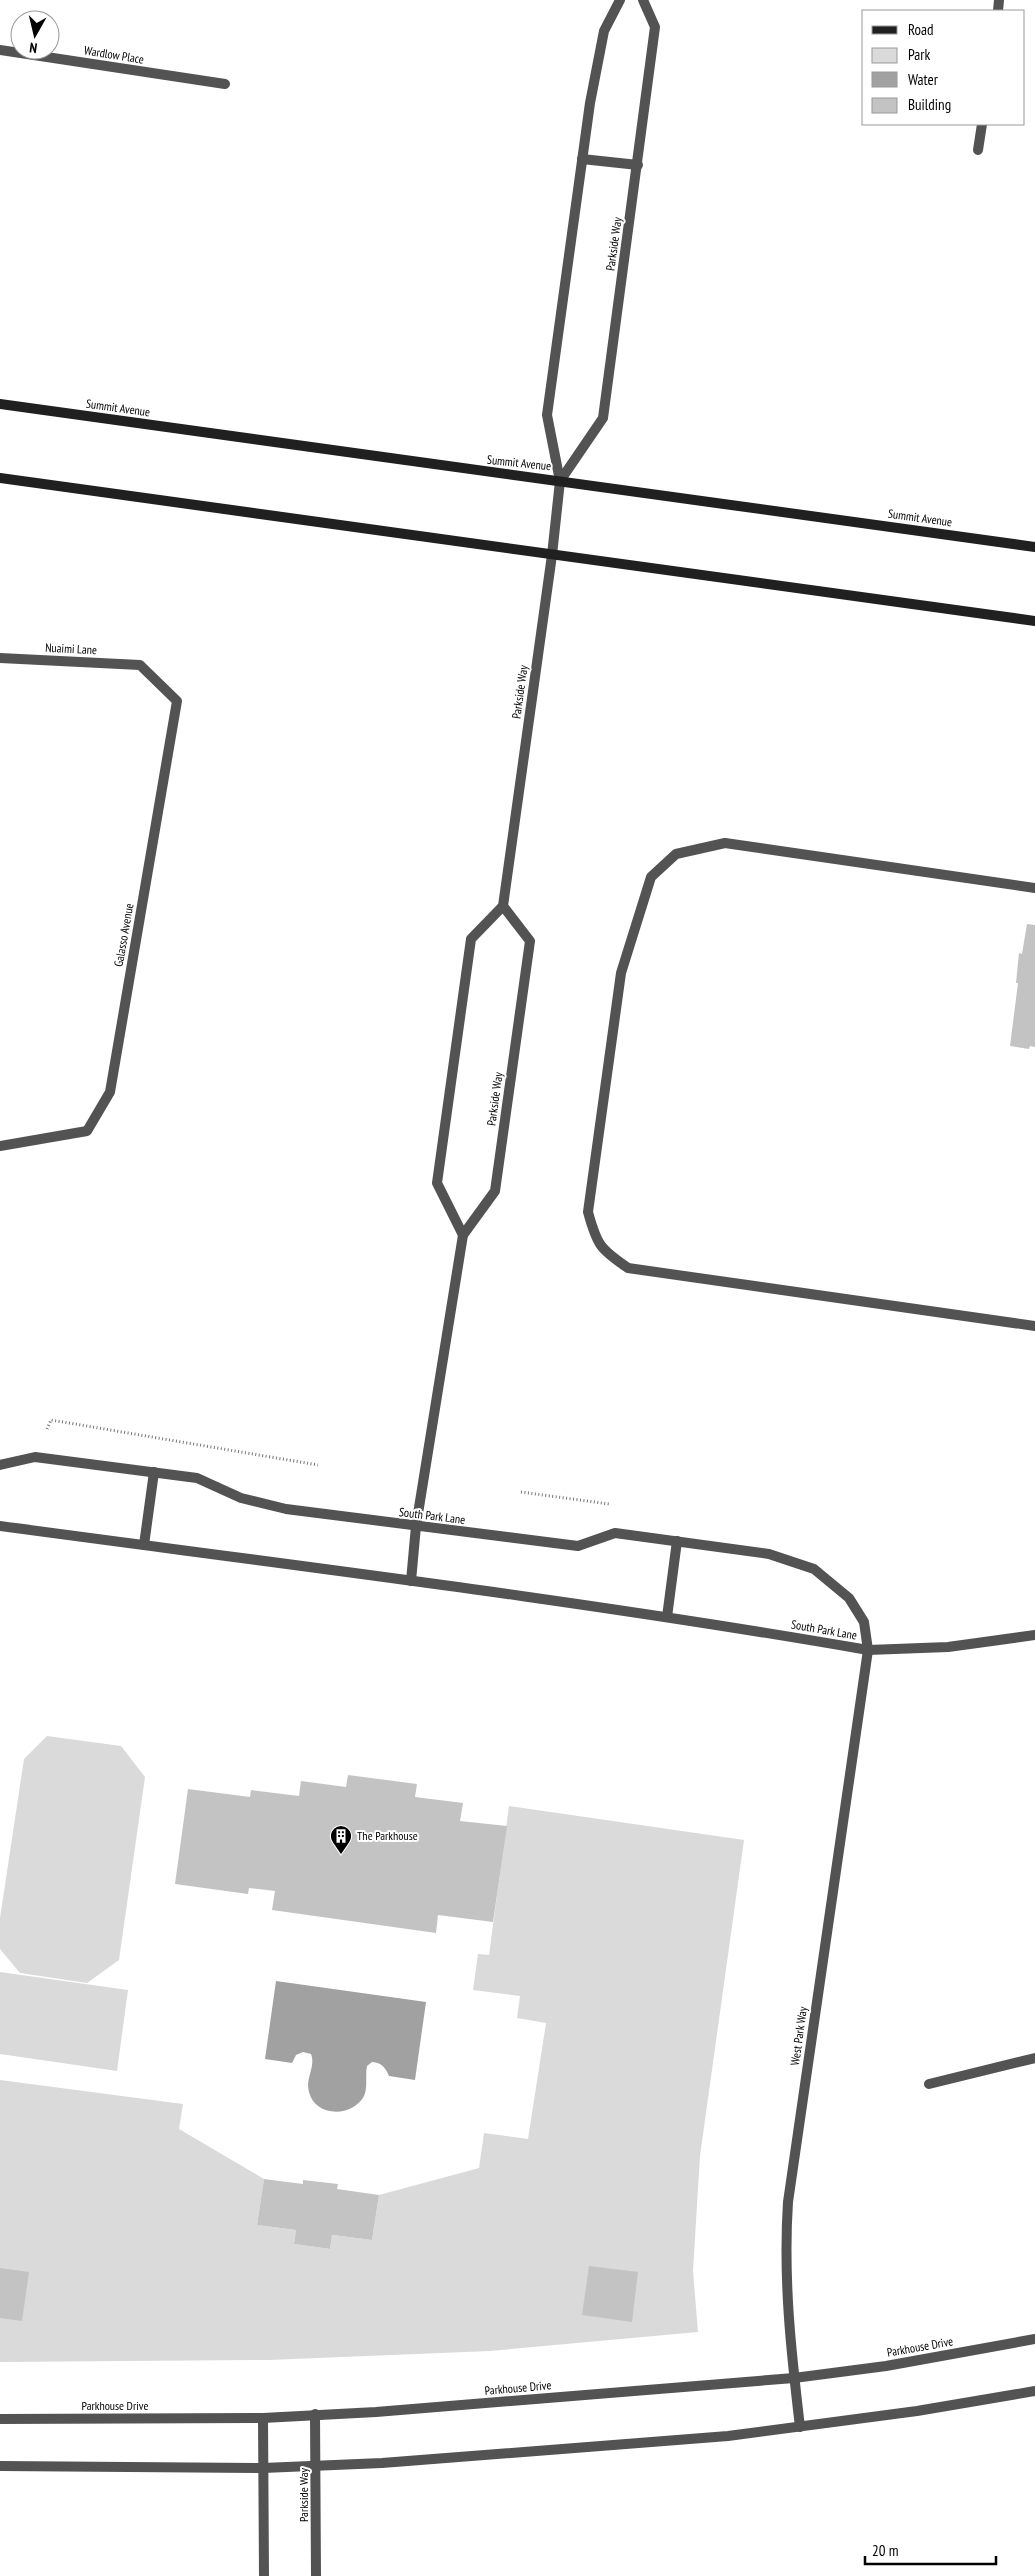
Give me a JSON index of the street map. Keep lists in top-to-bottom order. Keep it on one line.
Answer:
{"streets":{"main road":["Summit Avenue"],"street":["Wardlow Place","Parkside Way","Nuaimi Lane","Galasso Avenue","South Park Lane","West Park Way","Parkhouse Drive"]},"crossings":[["Parkside Way","Summit Avenue"],["Parkside Way","South Park Lane"],["Parkside Way","Parkhouse Drive"],["Nuaimi Lane","Galasso Avenue"],["South Park Lane","West Park Way"],["West Park Way","Parkhouse Drive"]],"places":{"building":["The Parkhouse"]},"legend":["Road","Park","Water","Building"],"scale_bar":"20 m","north":"bottom"}
